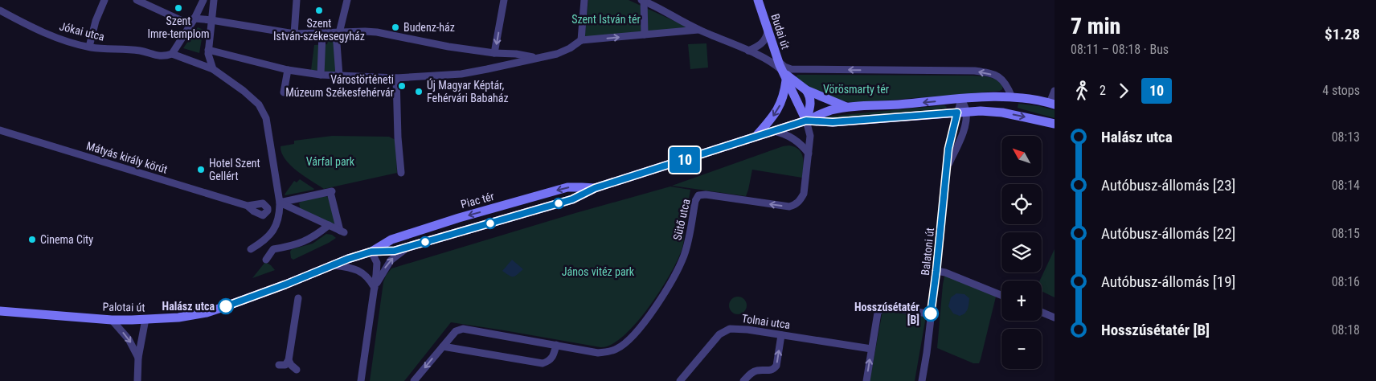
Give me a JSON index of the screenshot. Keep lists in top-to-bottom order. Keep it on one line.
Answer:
{"streets":{"main road":["Budai út","Piac tér","Palotai út"],"street":["Jókai utca","Mátyás király körút","Sütő utca","Balatoni út","Tolnai utca"]},"crossings":[["Budai út","Piac tér"],["Budai út","Sütő utca"],["Piac tér","Sütő utca"],["Piac tér","Palotai út"]],"one_way":["Sütő utca"],"parks":["Szent István tér","Vörösmarty tér","Várfal park","János vitéz park"],"places":["Szent Imre-templom","Szent István-székesegyház","Budenz-ház","Várostörténeti Múzeum Székesfehérvár","Új Magyar Képtár, Fehérvári Babaház","Hotel Szent Gellért","Cinema City","Halász utca","Hosszúsétatér [B]"],"lines":["bus line 10"],"north":"top left","page":{"on_map":"10","heading":["7 min","08:11 – 08:18 · Bus","$1.28"],"legs":["2","10","4 stops"],"list":[{"name":"Halász utca","value":"08:13"},{"name":"Autóbusz-állomás [23]","value":"08:14"},{"name":"Autóbusz-állomás [22]","value":"08:15"},{"name":"Autóbusz-állomás [19]","value":"08:16"},{"name":"Hosszúsétatér [B]","value":"08:18"}],"map_buttons":["+","−"]}}
